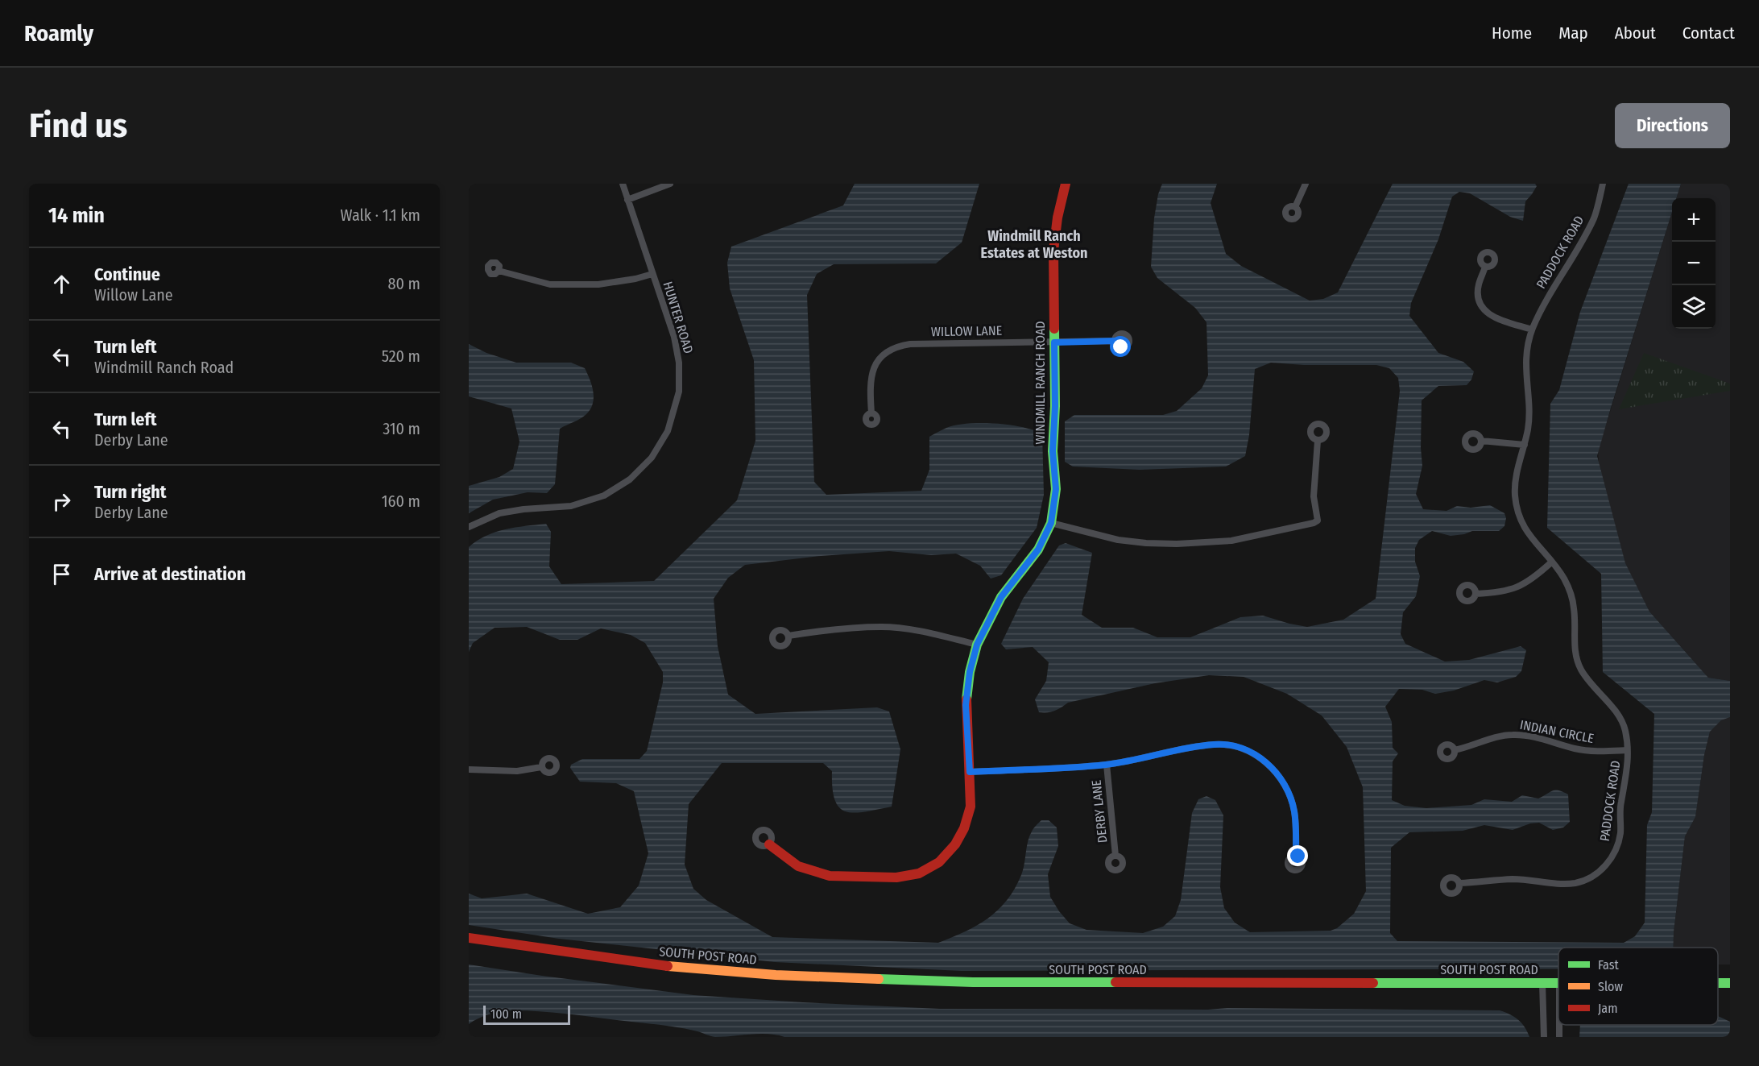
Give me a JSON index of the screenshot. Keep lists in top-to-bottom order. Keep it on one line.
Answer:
{"streets":{"street":["PADDOCK ROAD","HUNTER ROAD","WILLOW LANE","WINDMILL RANCH ROAD","INDIAN CIRCLE","DERBY LANE","SOUTH POST ROAD"]},"crossings":[["PADDOCK ROAD","INDIAN CIRCLE"],["WILLOW LANE","WINDMILL RANCH ROAD"],["WINDMILL RANCH ROAD","DERBY LANE"]],"districts":["Windmill Ranch Estates at Weston"],"legend":["Fast","Slow","Jam"],"scale_bar":"100 m","page":{"header":"Roamly","nav":["Home","Map","About","Contact"],"buttons":"Directions","title":"Find us","heading":["14 min","Walk · 1.1 km"],"map_buttons":["+","−"],"list":[["Continue","Willow Lane","80 m"],["Turn left","Windmill Ranch Road","520 m"],["Turn left","Derby Lane","310 m"],["Turn right","Derby Lane","160 m"],"Arrive at destination"],"scale":"100 m"}}
